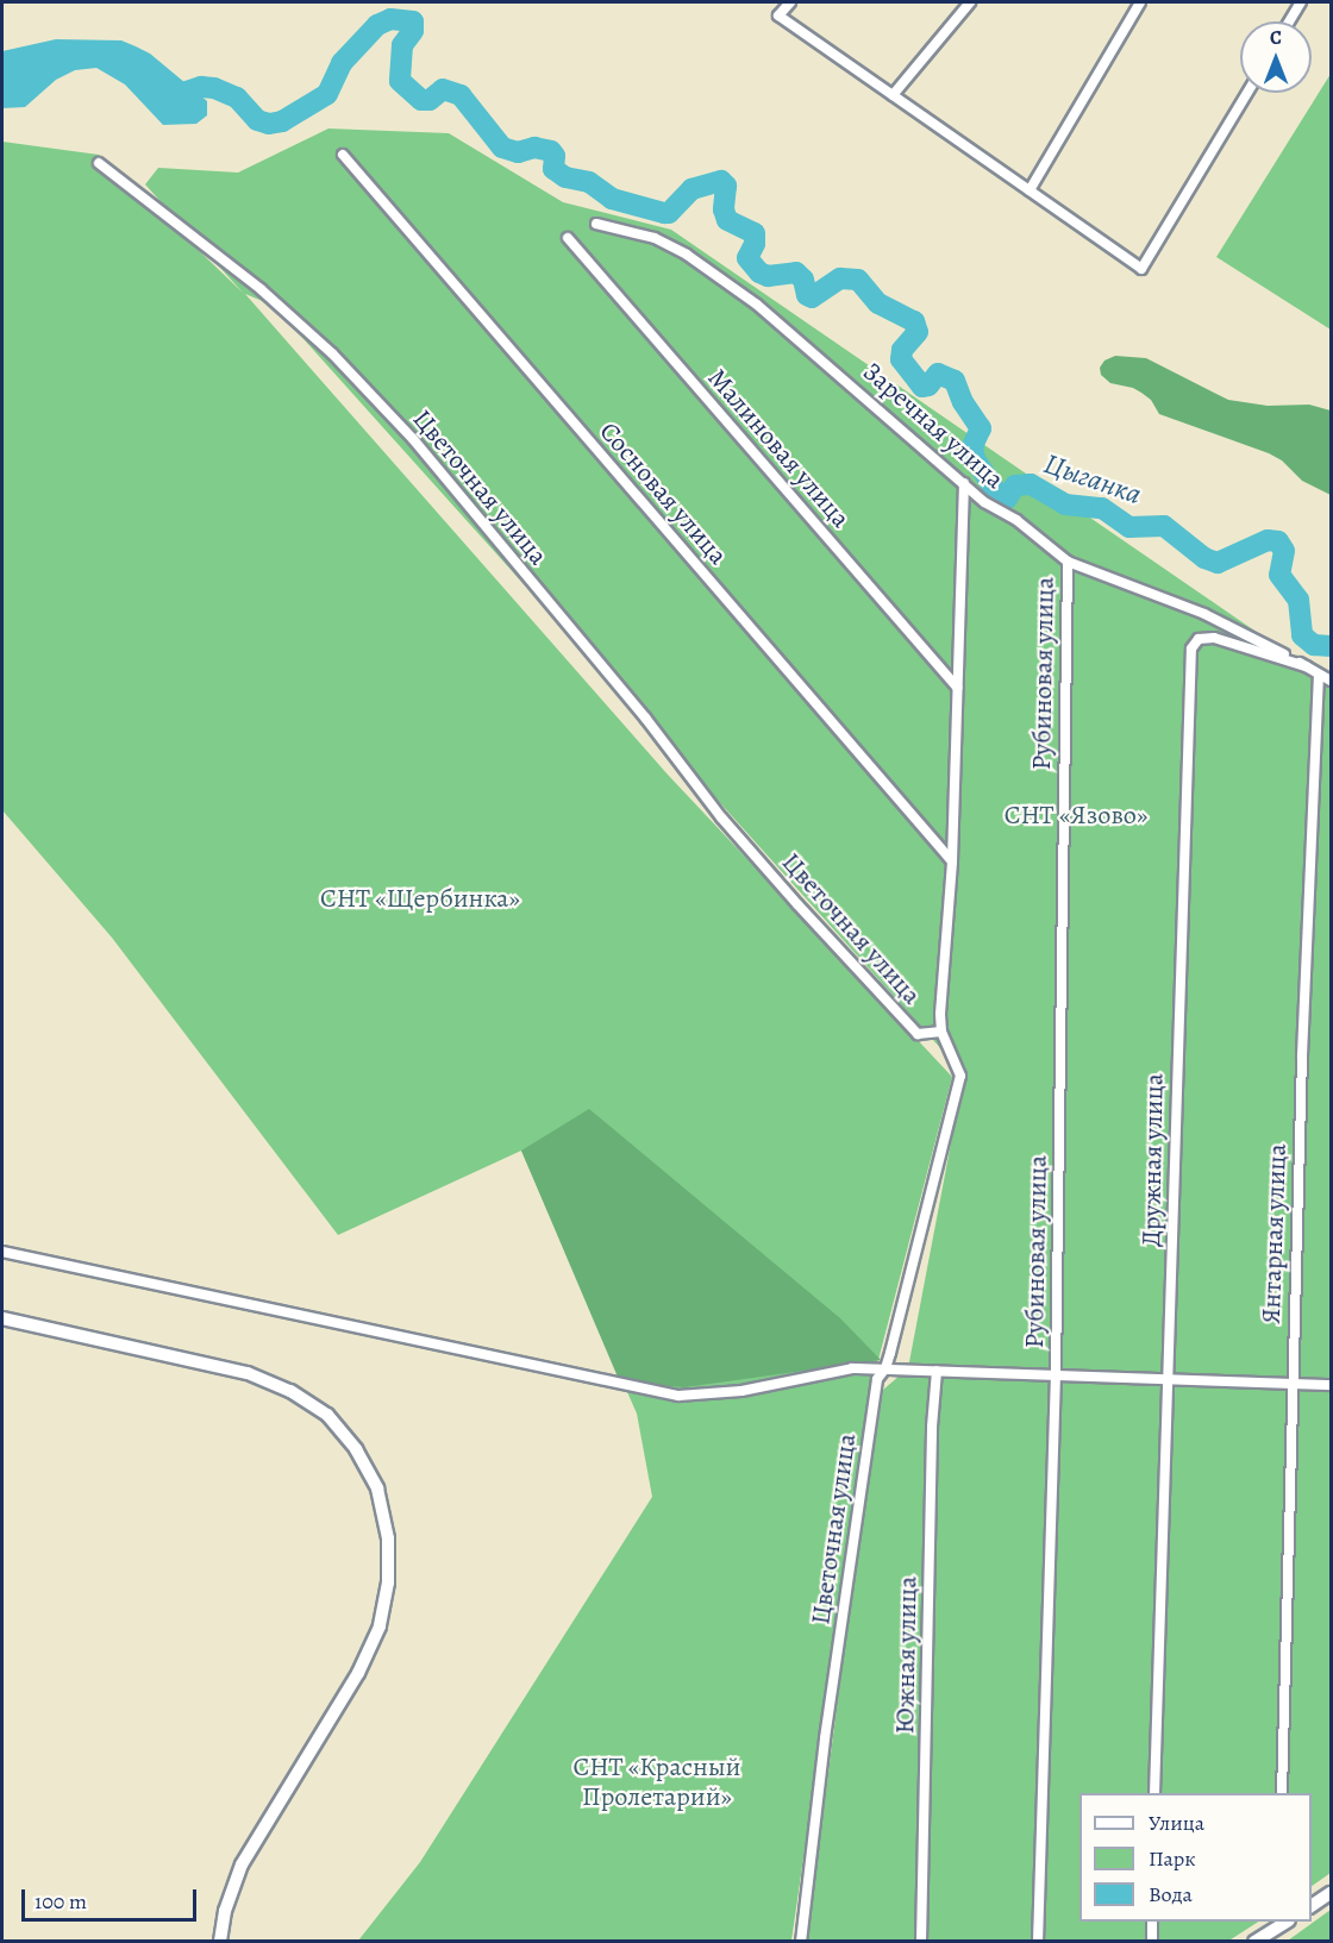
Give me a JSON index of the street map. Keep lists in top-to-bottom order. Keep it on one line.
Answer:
{"streets":{"street":["Заречная улица","Малиновая улица","Цветочная улица","Сосновая улица","Рубиновая улица","Дружная улица","Янтарная улица","Южная улица"]},"crossings":[["Заречная улица","Рубиновая улица"],["Заречная улица","Дружная улица"],["Заречная улица","Янтарная улица"]],"water":["Цыганка"],"parks":["СНТ «Язово»","СНТ «Щербинка»","СНТ «Красный Пролетарий»"],"legend":["Улица","Парк","Вода"],"scale_bar":"100 m","north":"top"}
